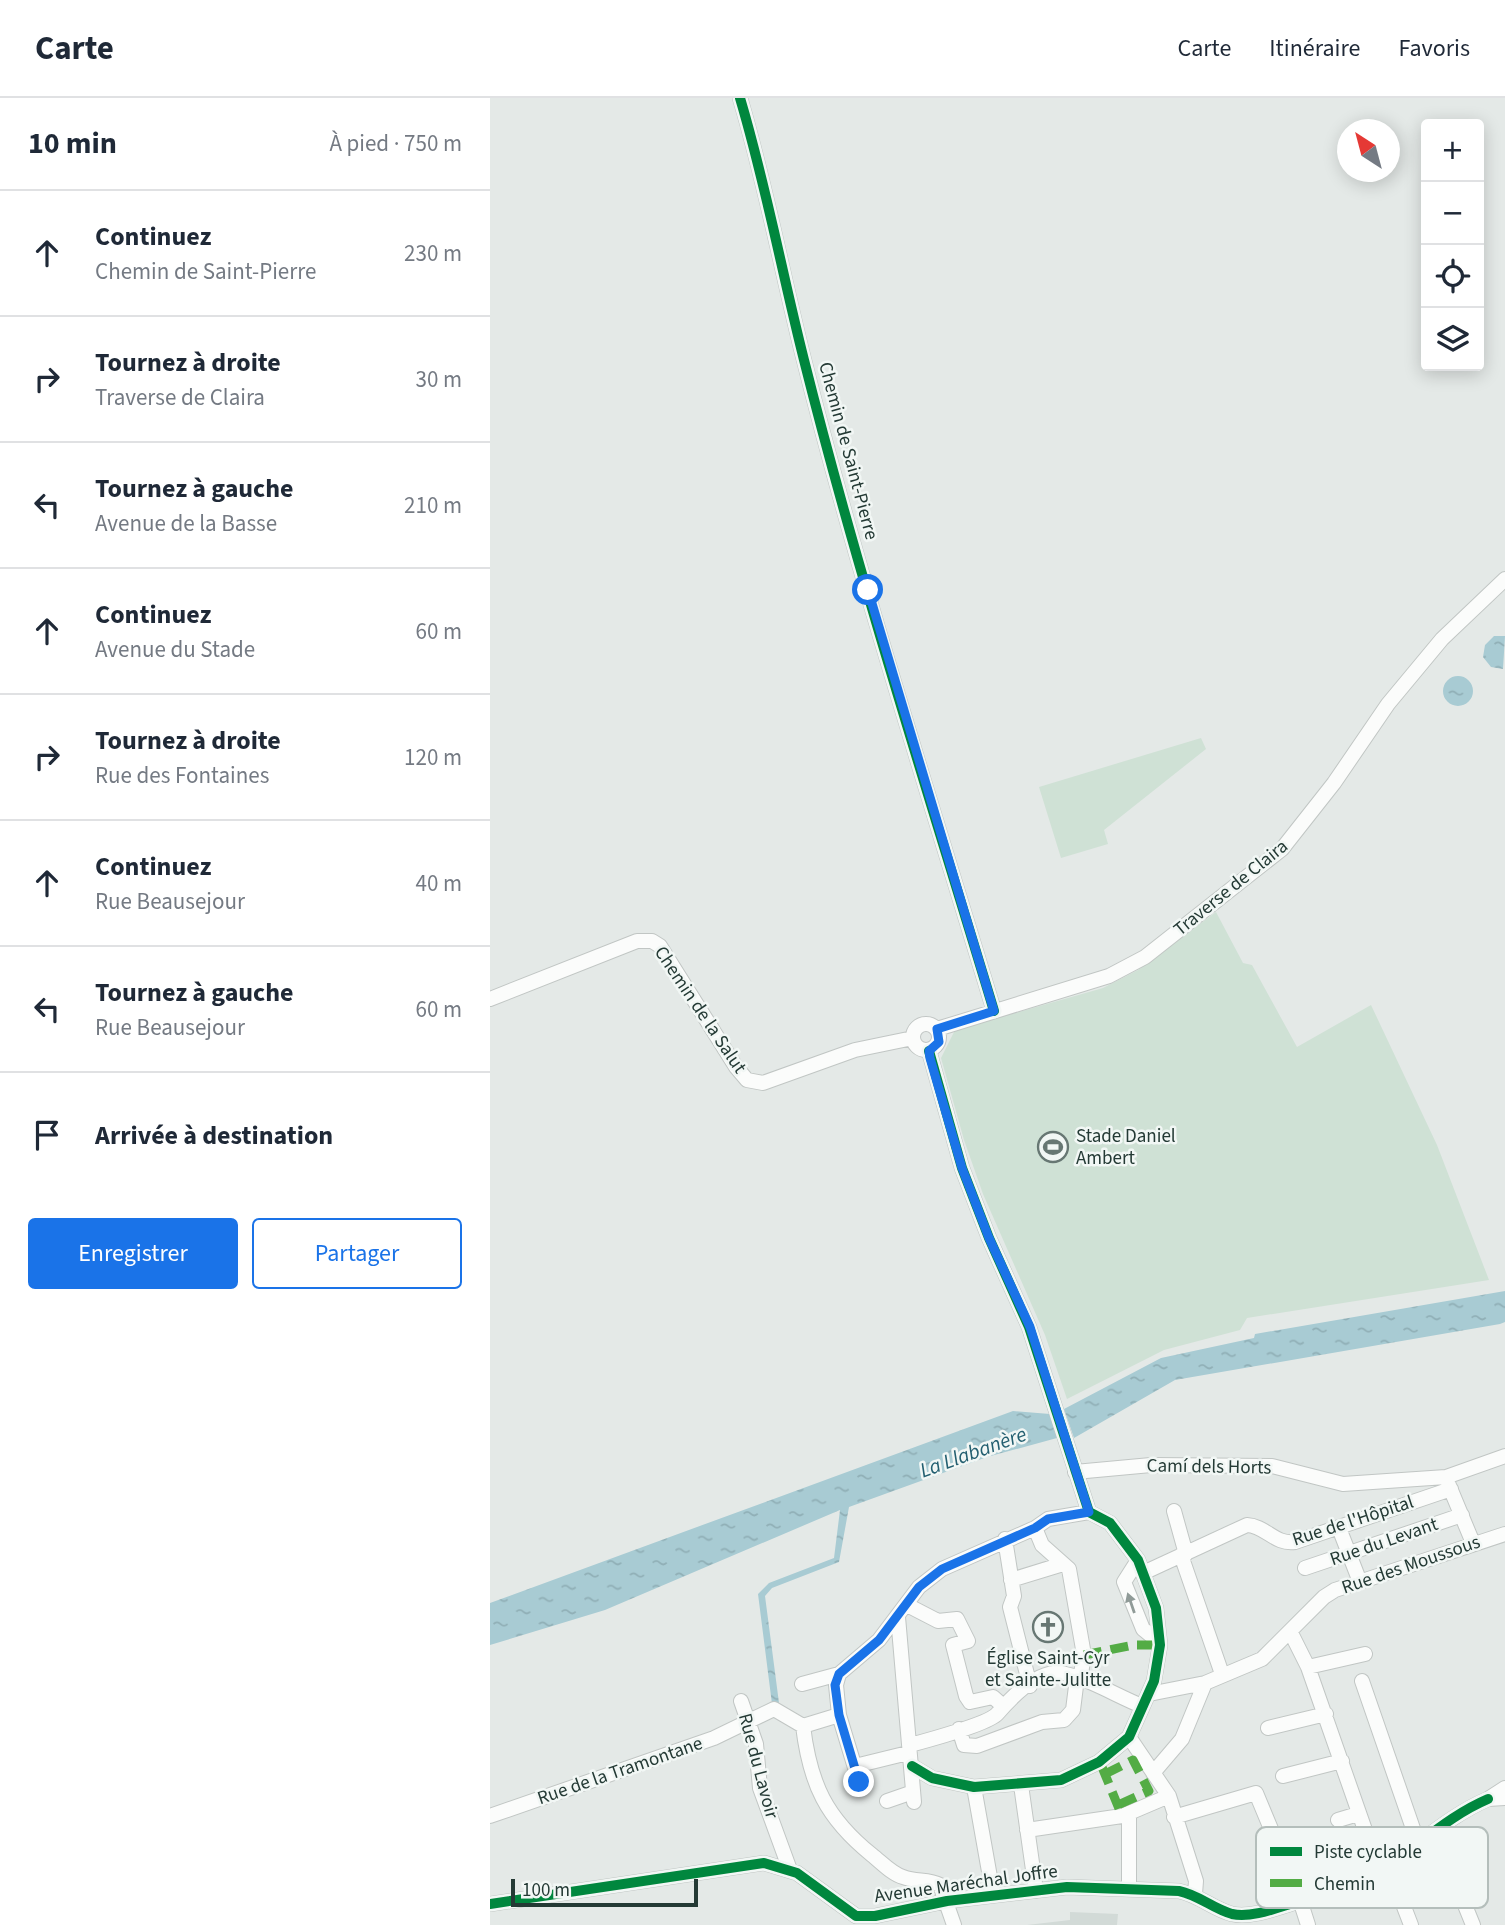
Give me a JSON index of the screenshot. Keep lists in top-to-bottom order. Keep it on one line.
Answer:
{"streets":{"street":["Chemin de Saint-Pierre","Traverse de Claira","Chemin de la Salut","Camí dels Horts","Rue de l'Hôpital","Rue du Levant","Rue des Moussous","Rue du Lavoir","Rue de la Tramontane","Avenue Maréchal Joffre"]},"crossings":[["Chemin de Saint-Pierre","Traverse de Claira"],["Traverse de Claira","Chemin de la Salut"],["Camí dels Horts","Rue de l'Hôpital"],["Rue du Lavoir","Rue de la Tramontane"],["Rue du Lavoir","Avenue Maréchal Joffre"]],"water":["La Llabanère"],"places":{"sports":["Stade Daniel Ambert"],"church":["Église Saint-Cyr et Sainte-Julitte"]},"legend":["Piste cyclable","Chemin"],"scale_bar":"100 m","north":"top left","page":{"header":"Carte","nav":["Carte","Itinéraire","Favoris"],"heading":["10 min","À pied · 750 m"],"map_buttons":["+","−"],"list":[["Continuez","Chemin de Saint-Pierre","230 m"],["Tournez à droite","Traverse de Claira","30 m"],["Tournez à gauche","Avenue de la Basse","210 m"],["Continuez","Avenue du Stade","60 m"],["Tournez à droite","Rue des Fontaines","120 m"],["Continuez","Rue Beausejour","40 m"],["Tournez à gauche","Rue Beausejour","60 m"],"Arrivée à destination"],"buttons":["Enregistrer","Partager"],"scale":"100 m"}}
